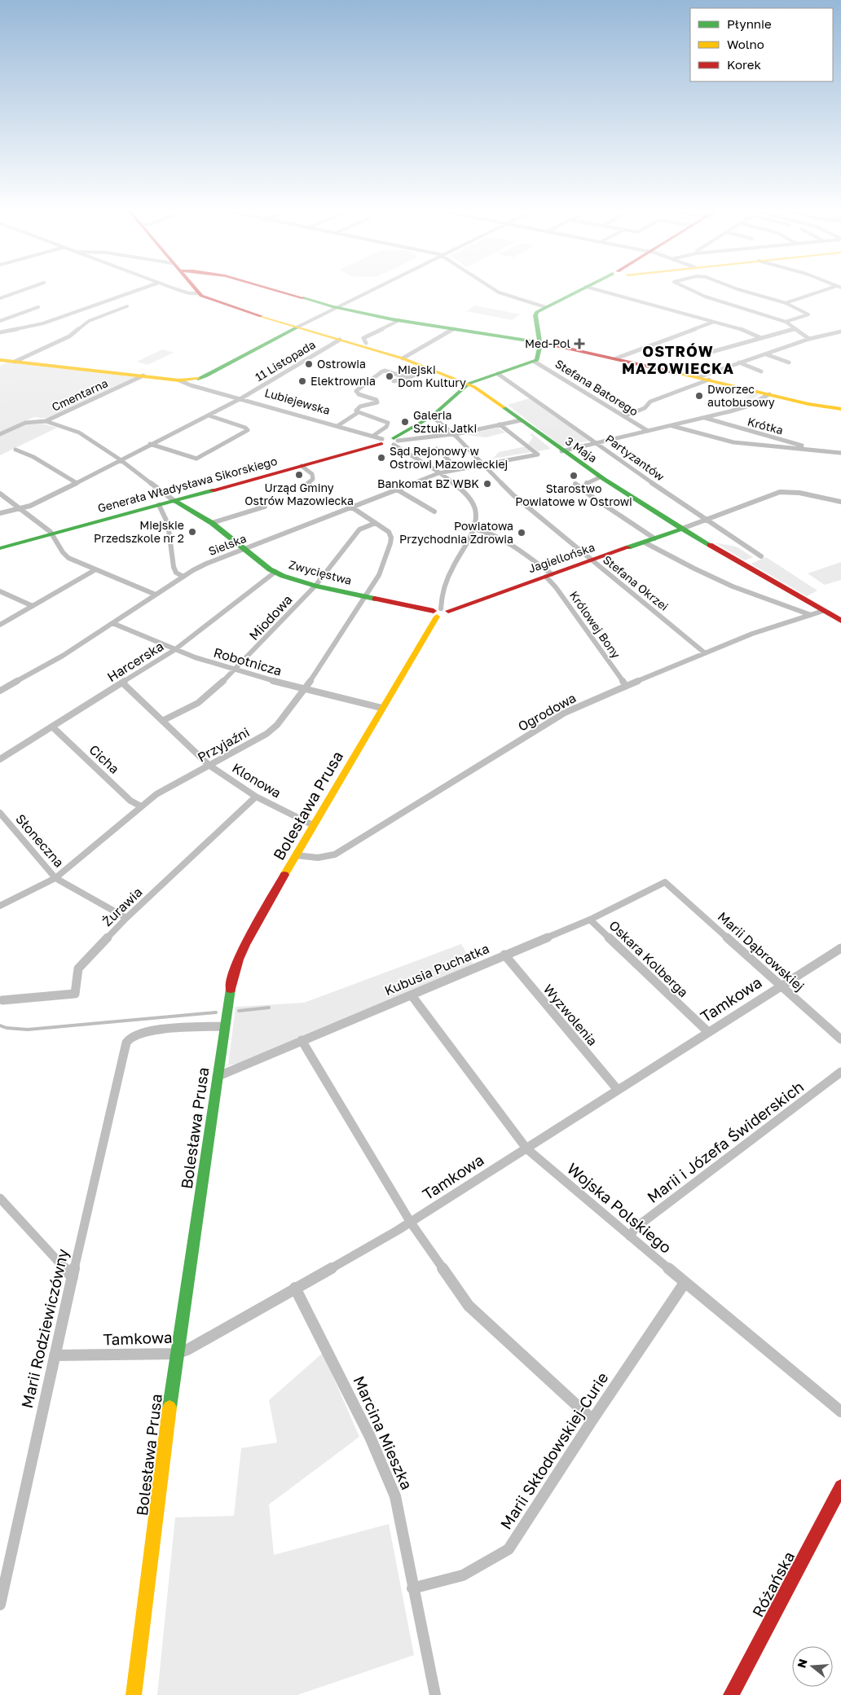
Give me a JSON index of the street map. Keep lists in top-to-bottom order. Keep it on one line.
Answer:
{"streets":{"street":["11 Listopada","Stefana Batorego","Cmentarna","Lubiejewska","Krótka","3 Maja","Partyzantów","Generała Władysława Sikorskiego","Sielska","Jagiellońska","Zwycięstwa","Stefana Okrzei","Miodowa","Królowej Bony","Harcerska","Robotnicza","Ogrodowa","Przyjaźni","Cicha","Klonowa","Bolesława Prusa","Słoneczna","Żurawia","Marii Dąbrowskiej","Oskara Kolberga","Kubusia Puchatka","Tamkowa","Wyzwolenia","Marii i Józefa Świderskich","Wojska Polskiego","Marii Rodziewiczówny","Marcina Mieszka","Marii Skłodowskiej-Curie","Różańska"]},"crossings":[["11 Listopada","Lubiejewska"],["11 Listopada","3 Maja"],["Cmentarna","Lubiejewska"],["Lubiejewska","Generała Władysława Sikorskiego"],["3 Maja","Jagiellońska"],["3 Maja","Ogrodowa"],["Generała Władysława Sikorskiego","Zwycięstwa"],["Generała Władysława Sikorskiego","Bolesława Prusa"],["Sielska","Zwycięstwa"],["Sielska","Stefana Okrzei"],["Sielska","Robotnicza"],["Sielska","Bolesława Prusa"],["Jagiellońska","Zwycięstwa"],["Jagiellońska","Stefana Okrzei"],["Jagiellońska","Królowej Bony"],["Jagiellońska","Bolesława Prusa"],["Zwycięstwa","Miodowa"],["Zwycięstwa","Harcerska"],["Zwycięstwa","Przyjaźni"],["Zwycięstwa","Bolesława Prusa"],["Stefana Okrzei","Ogrodowa"],["Miodowa","Robotnicza"],["Miodowa","Klonowa"],["Królowej Bony","Ogrodowa"],["Królowej Bony","Bolesława Prusa"],["Harcerska","Robotnicza"],["Harcerska","Cicha"],["Harcerska","Klonowa"],["Robotnicza","Przyjaźni"],["Robotnicza","Bolesława Prusa"],["Ogrodowa","Bolesława Prusa"],["Przyjaźni","Cicha"],["Przyjaźni","Klonowa"],["Przyjaźni","Słoneczna"],["Klonowa","Bolesława Prusa"],["Klonowa","Żurawia"],["Bolesława Prusa","Kubusia Puchatka"],["Bolesława Prusa","Tamkowa"],["Bolesława Prusa","Marii Rodziewiczówny"],["Słoneczna","Żurawia"],["Marii Dąbrowskiej","Kubusia Puchatka"],["Marii Dąbrowskiej","Tamkowa"],["Oskara Kolberga","Kubusia Puchatka"],["Oskara Kolberga","Tamkowa"],["Kubusia Puchatka","Wyzwolenia"],["Kubusia Puchatka","Wojska Polskiego"],["Tamkowa","Wyzwolenia"],["Tamkowa","Wojska Polskiego"],["Tamkowa","Marii Rodziewiczówny"],["Tamkowa","Marcina Mieszka"],["Marii i Józefa Świderskich","Wojska Polskiego"],["Wojska Polskiego","Marii Skłodowskiej-Curie"],["Marcina Mieszka","Marii Skłodowskiej-Curie"]],"districts":["OSTRÓW MAZOWIECKA"],"places":{"health":["Med-Pol"],"other":["Ostrowia","Miejski Dom Kultury","Elektrownia","Dworzec autobusowy","Galeria Sztuki Jatki","Sąd Rejonowy w Ostrowi Mazowieckiej","Urząd Gminy Ostrów Mazowiecka","Starostwo Powiatowe w Ostrowi","Bankomat BZ WBK","Miejskie Przedszkole nr 2","Powiatowa Przychodnia Zdrowia"]},"legend":["Płynnie","Wolno","Korek"],"north":"left"}
